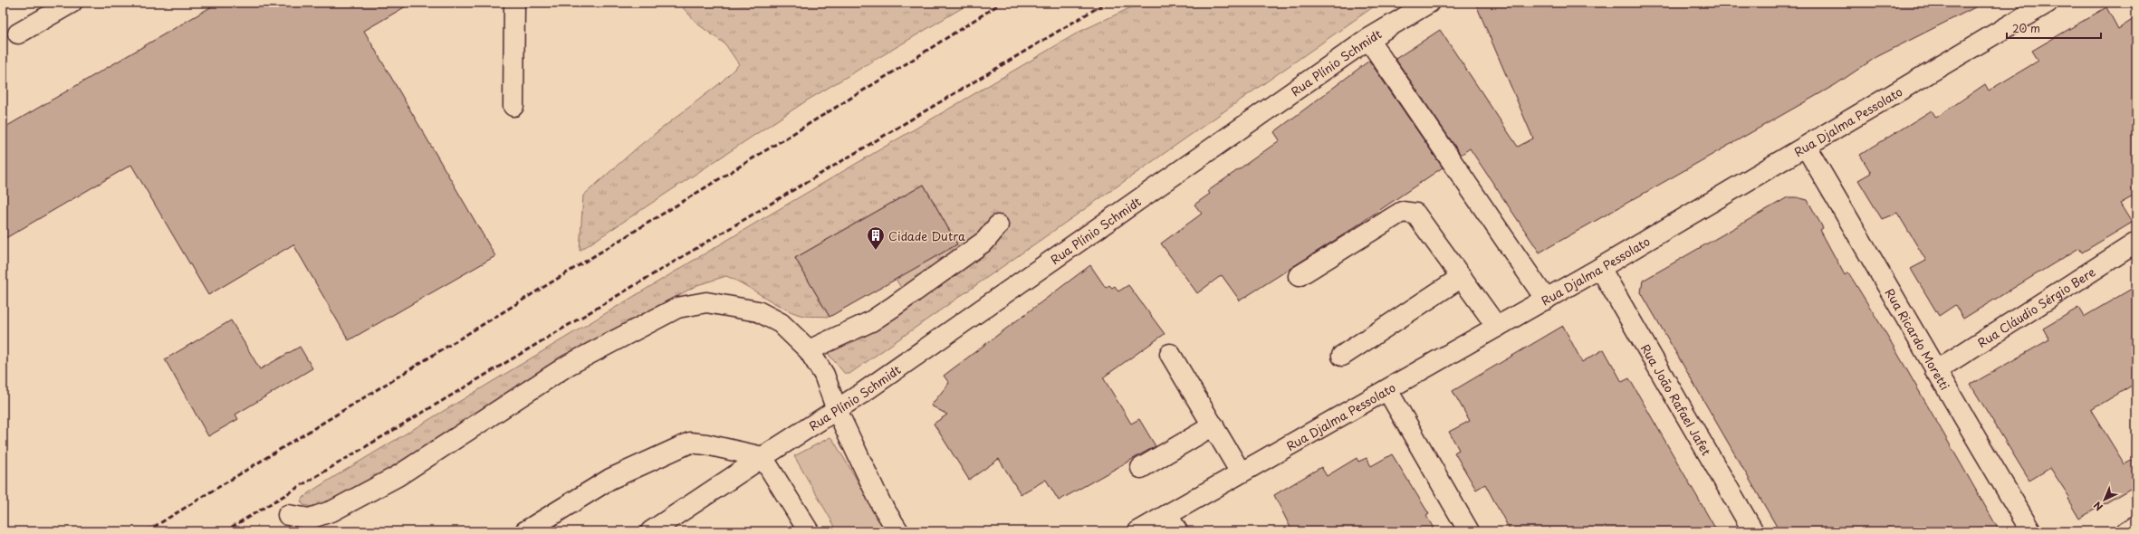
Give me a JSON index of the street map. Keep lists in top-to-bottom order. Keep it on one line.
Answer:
{"streets":{"street":["Rua Plínio Schmidt","Rua Djalma Pessolato","Rua Cláudio Sérgio Bere","Rua Ricardo Moretti","Rua João Rafael Jafet"]},"crossings":[["Rua Djalma Pessolato","Rua Ricardo Moretti"],["Rua Djalma Pessolato","Rua João Rafael Jafet"],["Rua Cláudio Sérgio Bere","Rua Ricardo Moretti"]],"places":{"building":["Cidade Dutra"]},"scale_bar":"20 m","north":"bottom left"}
